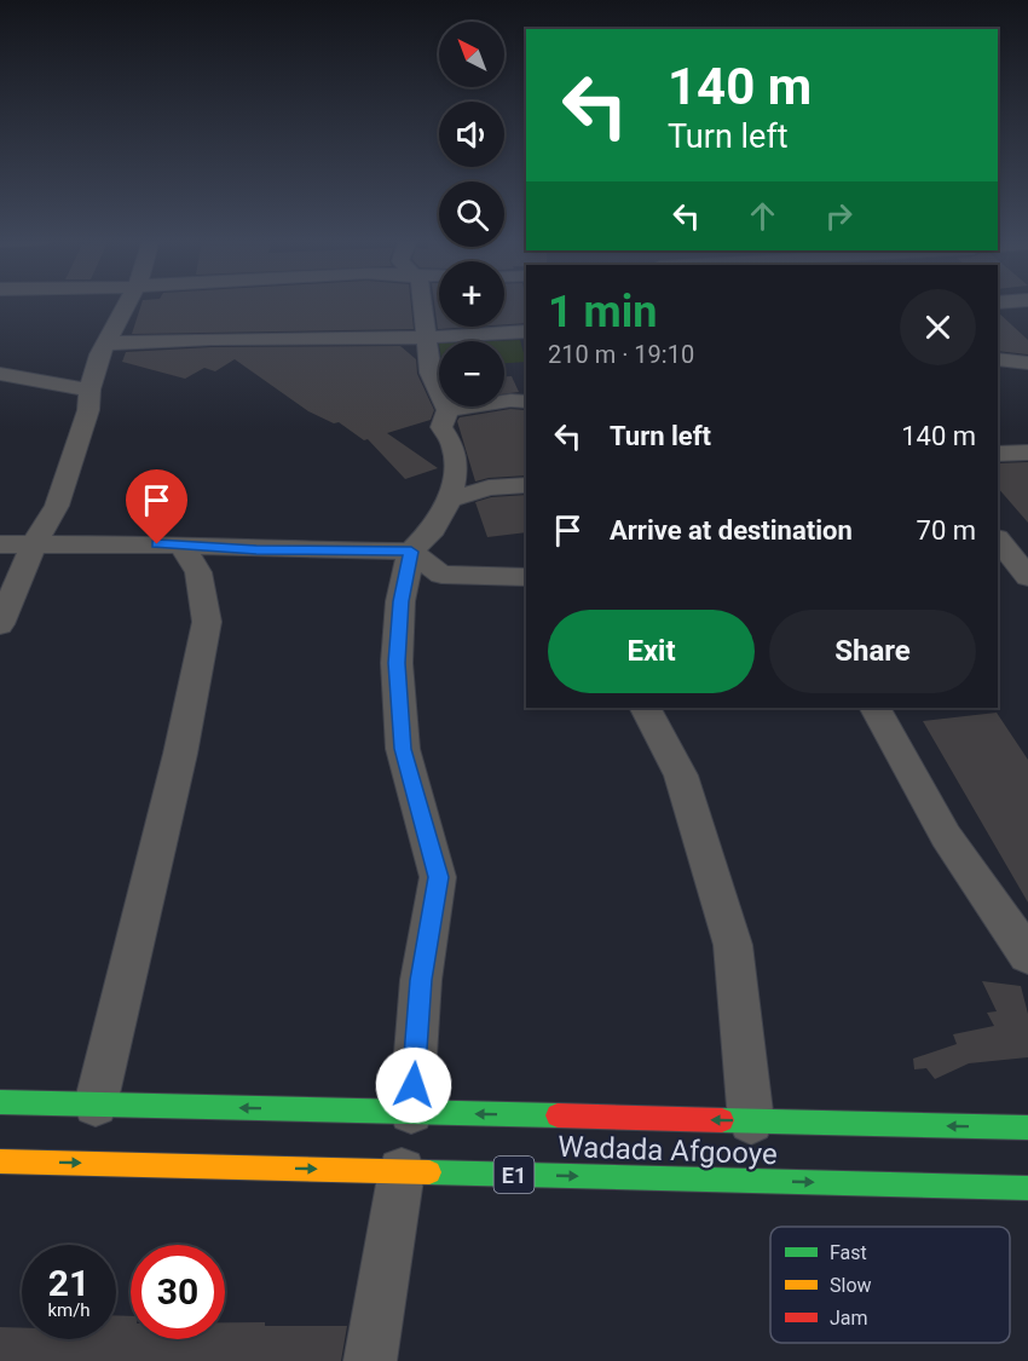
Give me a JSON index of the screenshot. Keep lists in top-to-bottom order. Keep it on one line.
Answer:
{"streets":{"highway":["Wadada Afgooye","E1"]},"legend":["Fast","Slow","Jam"],"north":"top left","page":{"map_buttons":["+","−"],"turn":["140 m","Turn left"],"heading":["1 min","210 m · 19:10"],"list":[{"name":"Turn left","value":"140 m"},{"name":"Arrive at destination","value":"70 m"}],"buttons":["Exit","Share"],"speed":"21 km/h","limit":"30"}}
